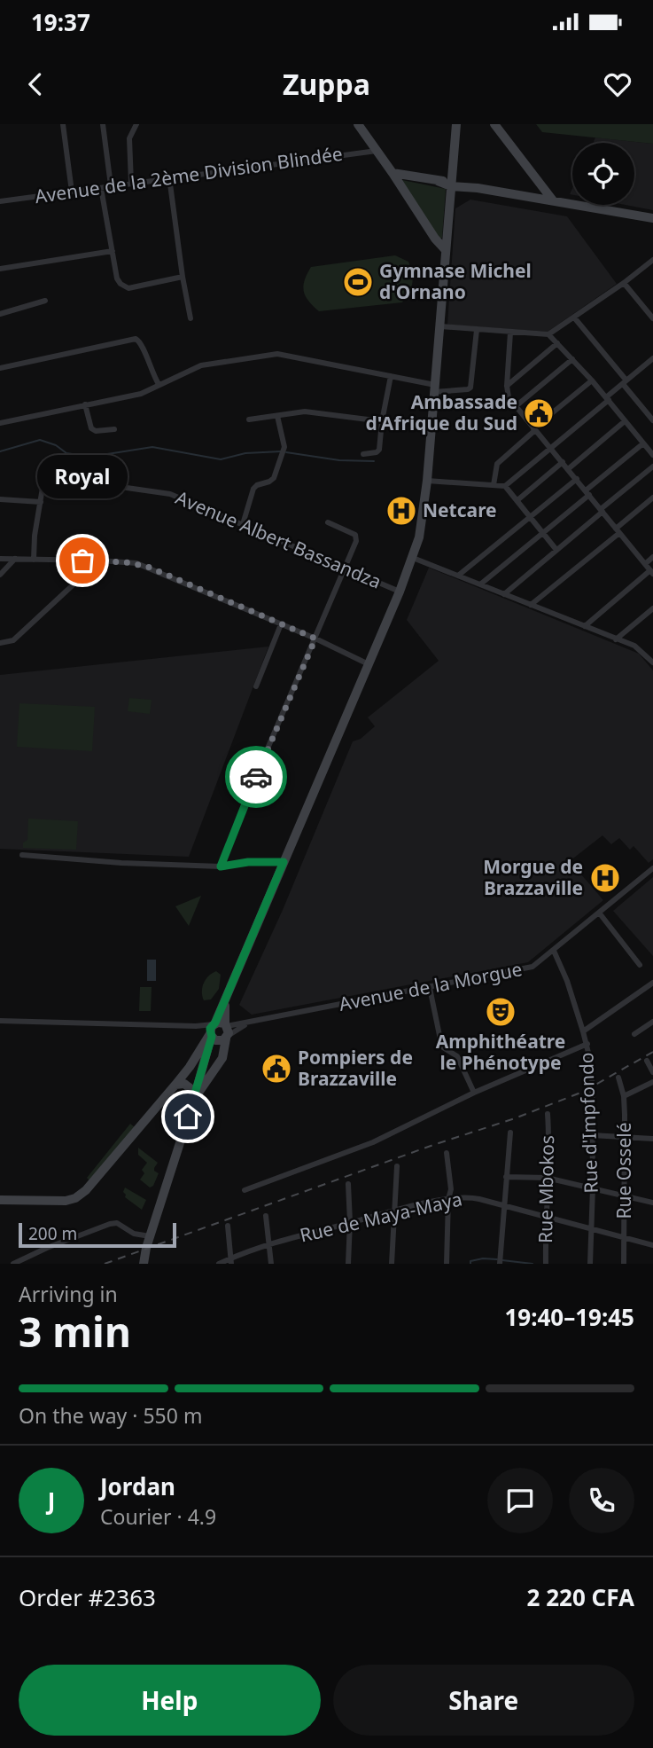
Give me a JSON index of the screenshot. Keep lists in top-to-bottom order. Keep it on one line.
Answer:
{"streets":{"street":["Avenue de la 2ème Division Blindée","Avenue Albert Bassandza","Avenue de la Morgue","Rue d'Impfondo","Rue Osselé","Rue Mbokos","Rue de Maya-Maya"]},"crossings":[["Avenue de la Morgue","Rue d'Impfondo"],["Rue d'Impfondo","Rue de Maya-Maya"],["Rue Osselé","Rue de Maya-Maya"],["Rue Mbokos","Rue de Maya-Maya"]],"places":{"sports":["Gymnase Michel d'Ornano"],"public building":["Ambassade d'Afrique du Sud","Pompiers de Brazzaville"],"hospital":["Netcare","Morgue de Brazzaville"],"other":["Royal"],"theatre":["Amphithéatre le Phénotype"]},"scale_bar":"200 m","page":{"status":"19:37","header":"Zuppa","bubble":"Royal","scale":"200 m","heading":["3 min","Arriving in","19:40–19:45"],"panel":["Jordan","Courier · 4.9","Order #2363","2 220 CFA"],"bar":"On the way · 550 m","round":"J","buttons":["Help","Share"]}}
